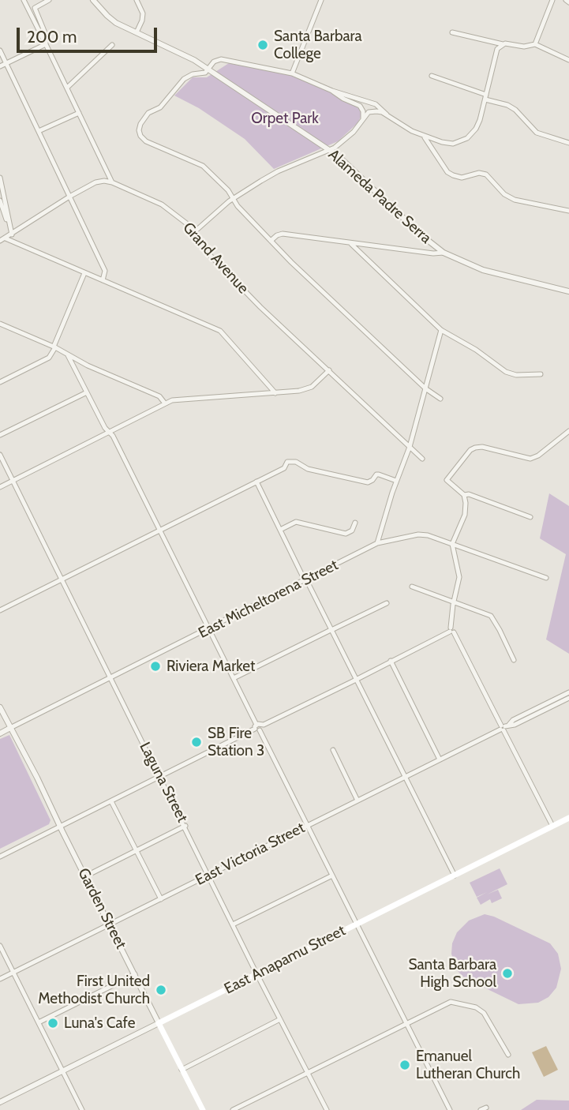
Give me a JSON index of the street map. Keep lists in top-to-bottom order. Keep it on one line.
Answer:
{"streets":{"main road":["Garden Street","East Anapamu Street"],"street":["Alameda Padre Serra","Grand Avenue","East Micheltorena Street","Laguna Street","East Victoria Street"]},"crossings":[["East Micheltorena Street","Laguna Street"],["East Micheltorena Street","Garden Street"],["Laguna Street","East Victoria Street"],["Laguna Street","East Anapamu Street"],["East Victoria Street","Garden Street"],["Garden Street","East Anapamu Street"]],"parks":["Orpet Park"],"places":["Santa Barbara College","Riviera Market","SB Fire Station 3","Santa Barbara High School","First United Methodist Church","Luna's Cafe","Emanuel Lutheran Church"],"scale_bar":"200 m"}
